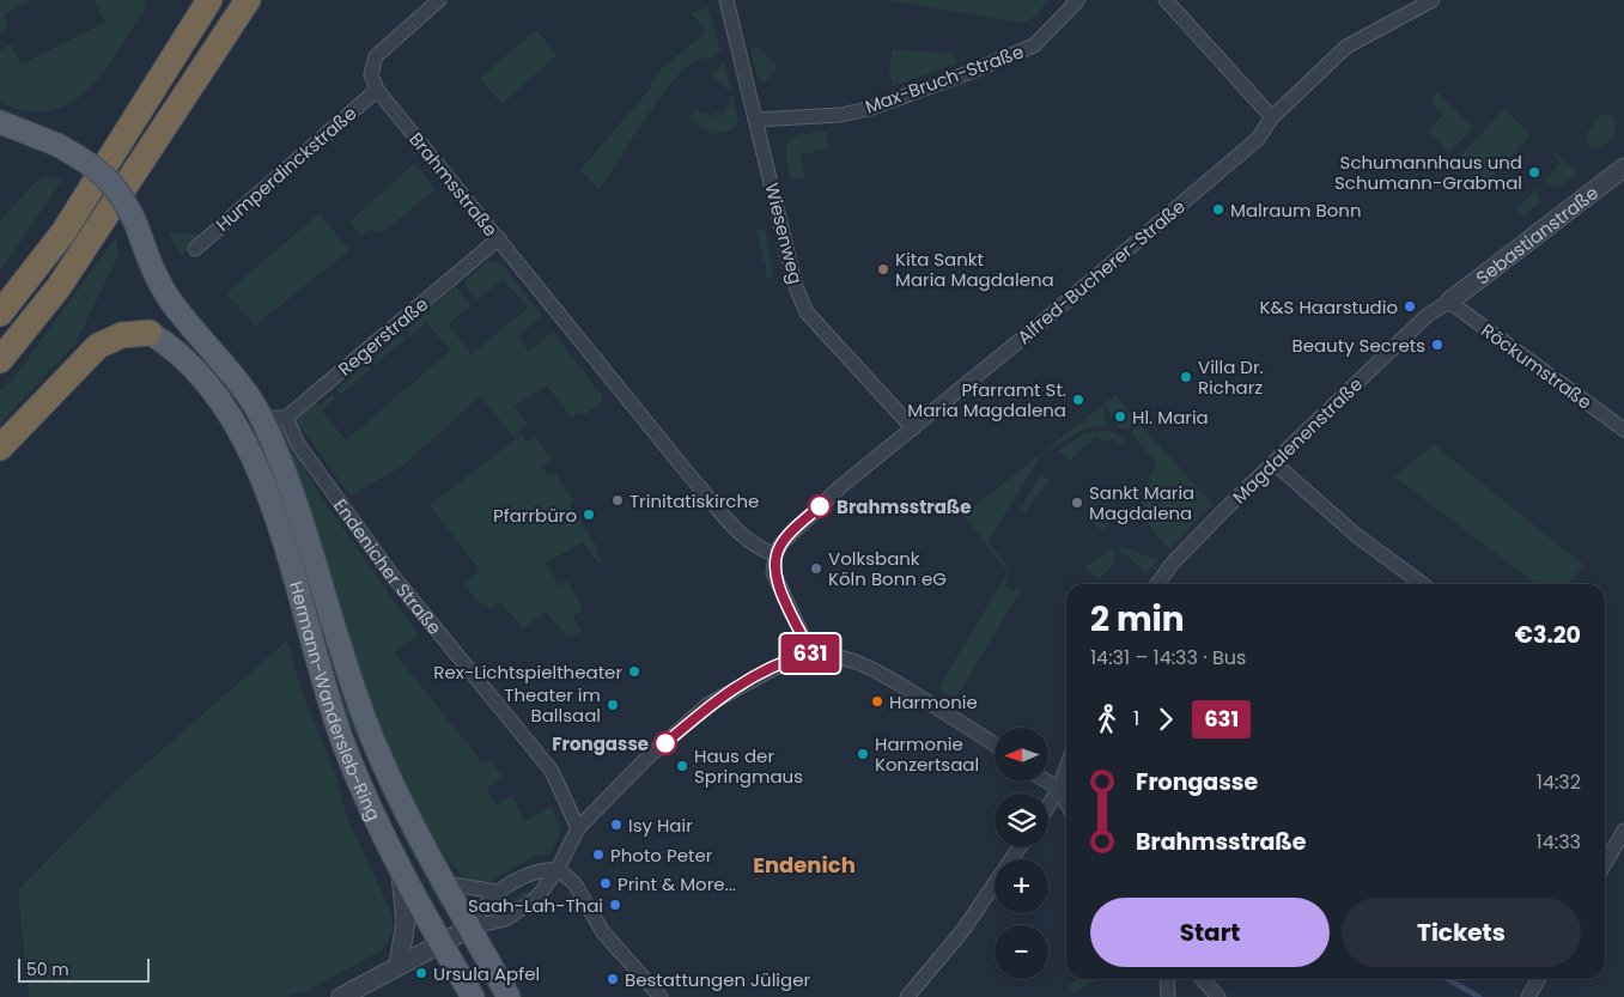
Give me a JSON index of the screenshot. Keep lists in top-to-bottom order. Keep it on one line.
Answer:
{"streets":{"main road":["Hermann-Wandersleb-Ring"],"street":["Max-Bruch-Straße","Humperdinckstraße","Brahmsstraße","Wiesenweg","Sebastianstraße","Alfred-Bucherer-Straße","Regerstraße","Röckumstraße","Magdalenenstraße","Endenicher Straße"]},"crossings":[["Max-Bruch-Straße","Wiesenweg"],["Humperdinckstraße","Brahmsstraße"],["Brahmsstraße","Alfred-Bucherer-Straße"],["Brahmsstraße","Regerstraße"],["Wiesenweg","Alfred-Bucherer-Straße"],["Sebastianstraße","Röckumstraße"],["Sebastianstraße","Magdalenenstraße"],["Regerstraße","Endenicher Straße"],["Röckumstraße","Magdalenenstraße"]],"districts":["Endenich"],"places":["Schumannhaus und Schumann-Grabmal","Malraum Bonn","Kita Sankt Maria Magdalena","K&S Haarstudio","Beauty Secrets","Villa Dr. Richarz","Pfarramt St. Maria Magdalena","Hl. Maria","Trinitatiskirche","Sankt Maria Magdalena","Brahmsstraße","Pfarrbüro","Volksbank Köln Bonn eG","Rex-Lichtspieltheater","Harmonie","Theater im Ballsaal","Frongasse","Harmonie Konzertsaal","Haus der Springmaus","Isy Hair","Photo Peter","Print & More...","Saah-Lah-Thai","Ursula Apfel","Bestattungen Jüliger"],"lines":["bus line 631"],"scale_bar":"50 m","north":"left","page":{"on_map":"631","heading":["2 min","14:31 – 14:33 · Bus","€3.20"],"legs":["1","631"],"map_buttons":["+","−"],"list":[{"name":"Frongasse","value":"14:32"},{"name":"Brahmsstraße","value":"14:33"}],"buttons":["Start","Tickets"],"scale":"50 m"}}
